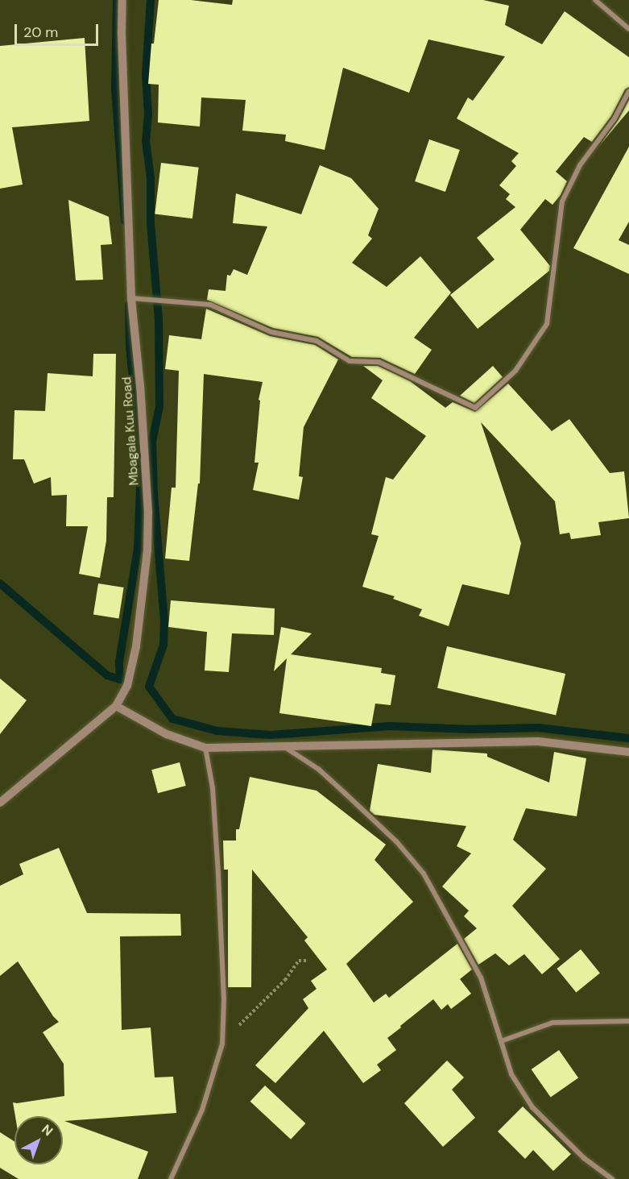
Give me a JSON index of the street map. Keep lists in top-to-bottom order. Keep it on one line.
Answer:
{"streets":{"street":["Mbagala Kuu Road"]},"scale_bar":"20 m","north":"top right"}
